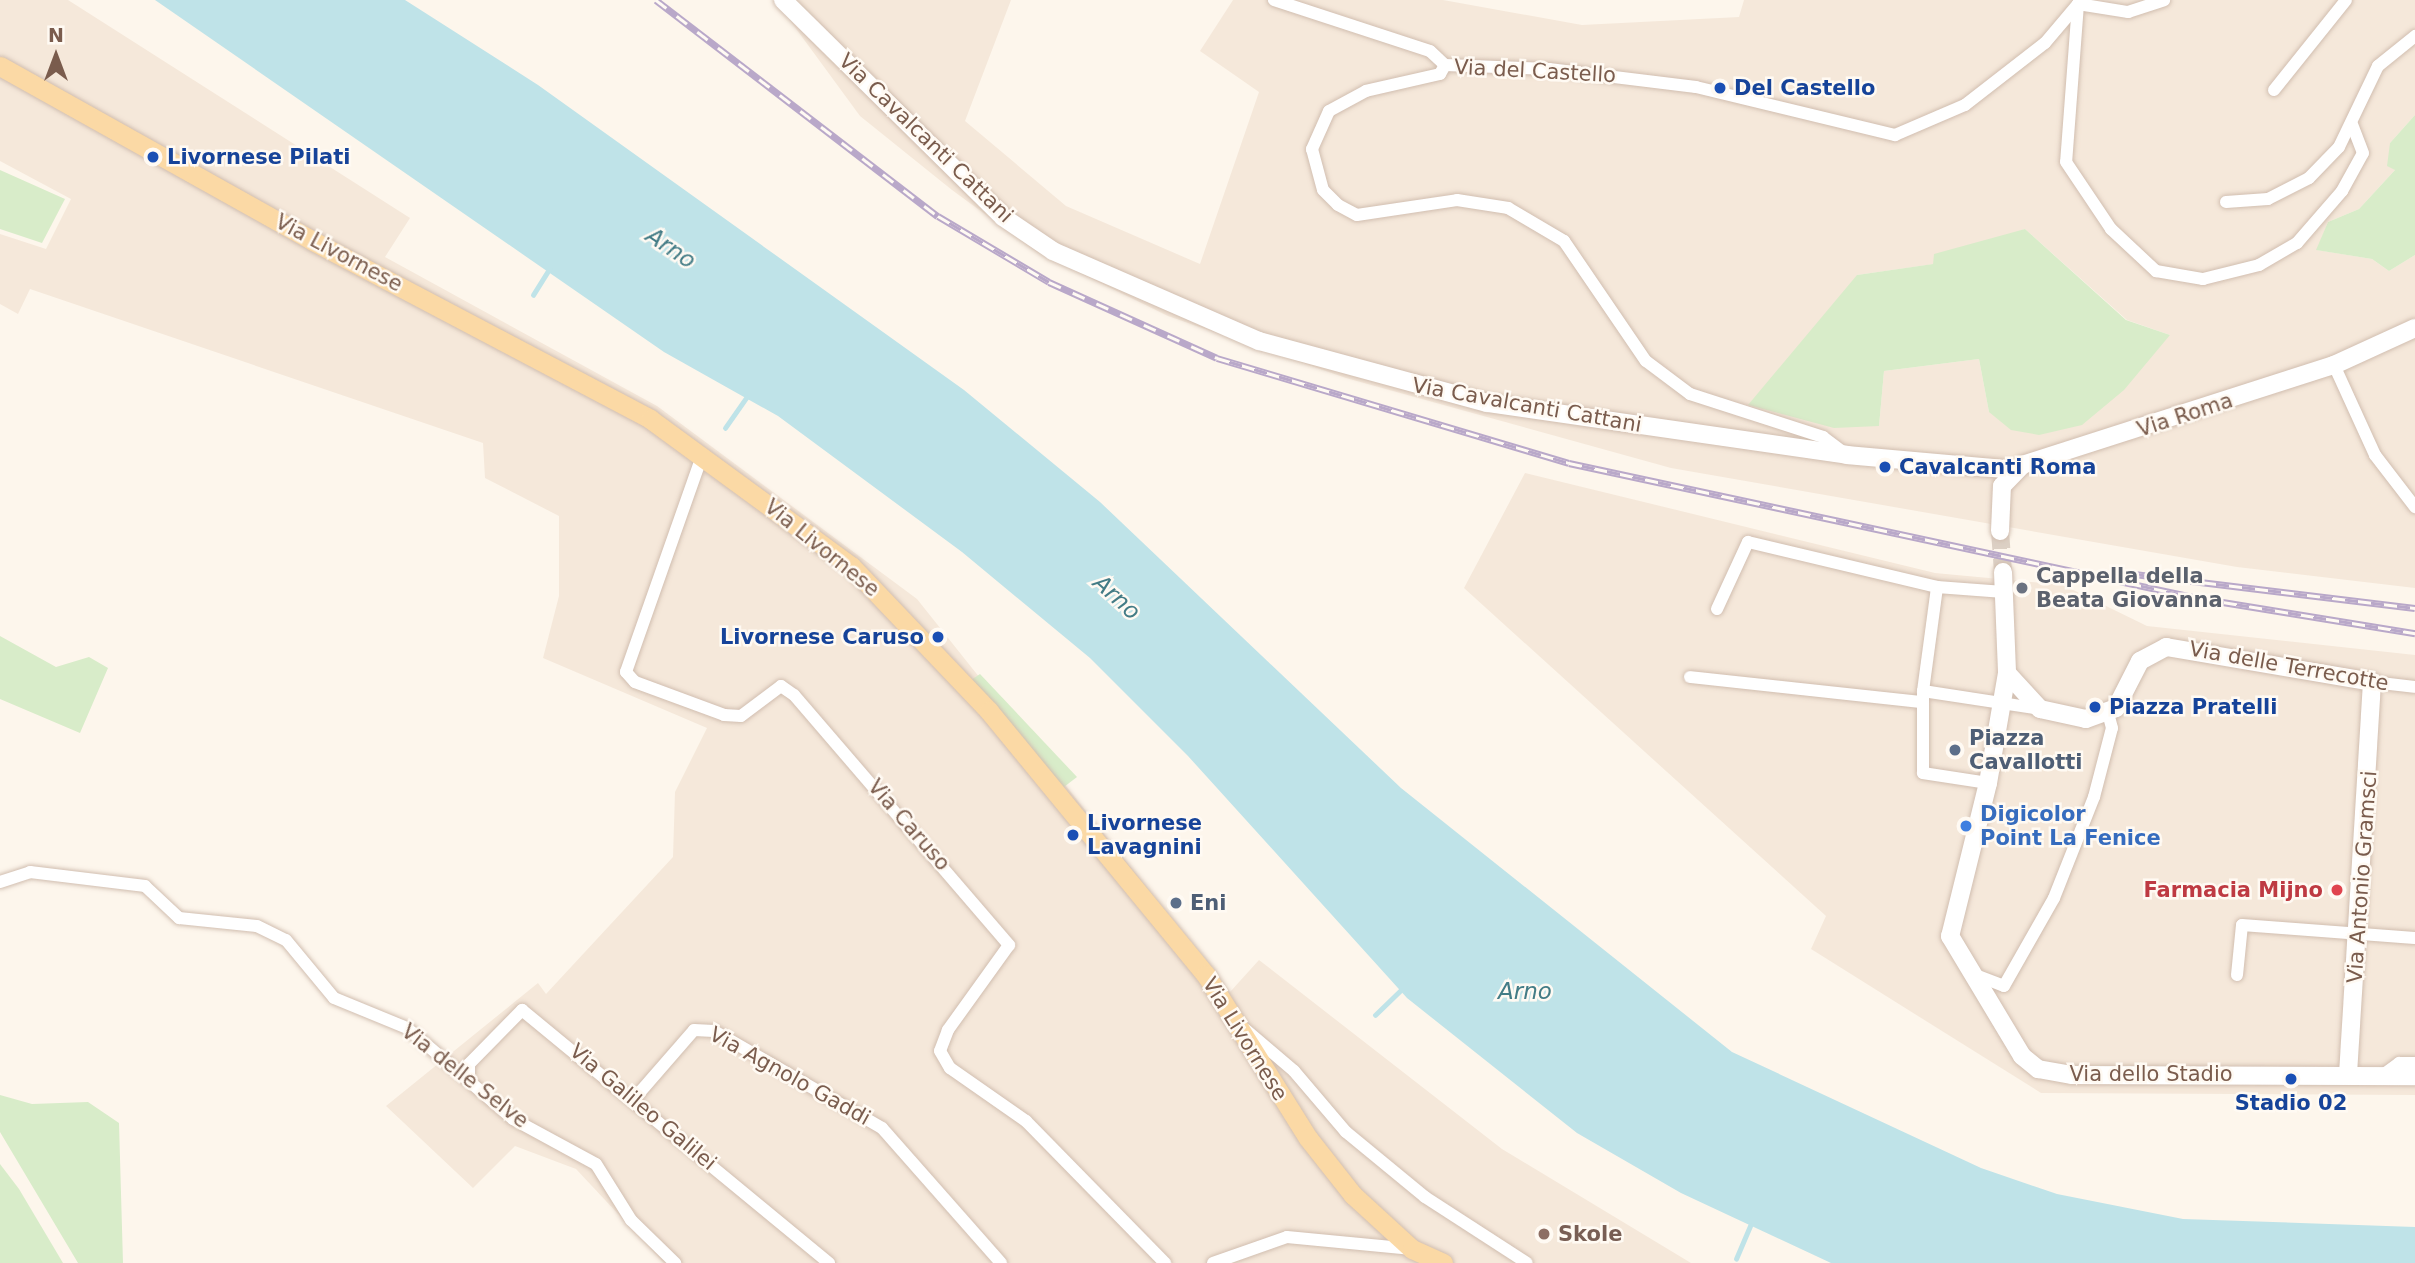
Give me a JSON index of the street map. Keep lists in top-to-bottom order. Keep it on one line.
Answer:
{"streets":{"main road":["Via Cavalcanti Cattani","Via Livornese","Via Roma","Via delle Terrecotte","Via Antonio Gramsci","Via dello Stadio"],"street":["Via del Castello","Via Caruso","Via delle Selve","Via Agnolo Gaddi","Via Galileo Galilei"]},"crossings":[["Via del Castello","Via Cavalcanti Cattani"],["Via Cavalcanti Cattani","Via Roma"],["Via Livornese","Via Caruso"],["Via delle Terrecotte","Via Antonio Gramsci"],["Via Antonio Gramsci","Via dello Stadio"],["Via delle Selve","Via Galileo Galilei"],["Via Agnolo Gaddi","Via Galileo Galilei"]],"water":["Arno"],"places":["Del Castello","Livornese Pilati","Cavalcanti Roma","Cappella della Beata Giovanna","Livornese Caruso","Piazza Pratelli","Piazza Cavallotti","Digicolor Point La Fenice","Livornese Lavagnini","Farmacia Mijno","Eni","Stadio 02","Skole"],"north":"top"}
